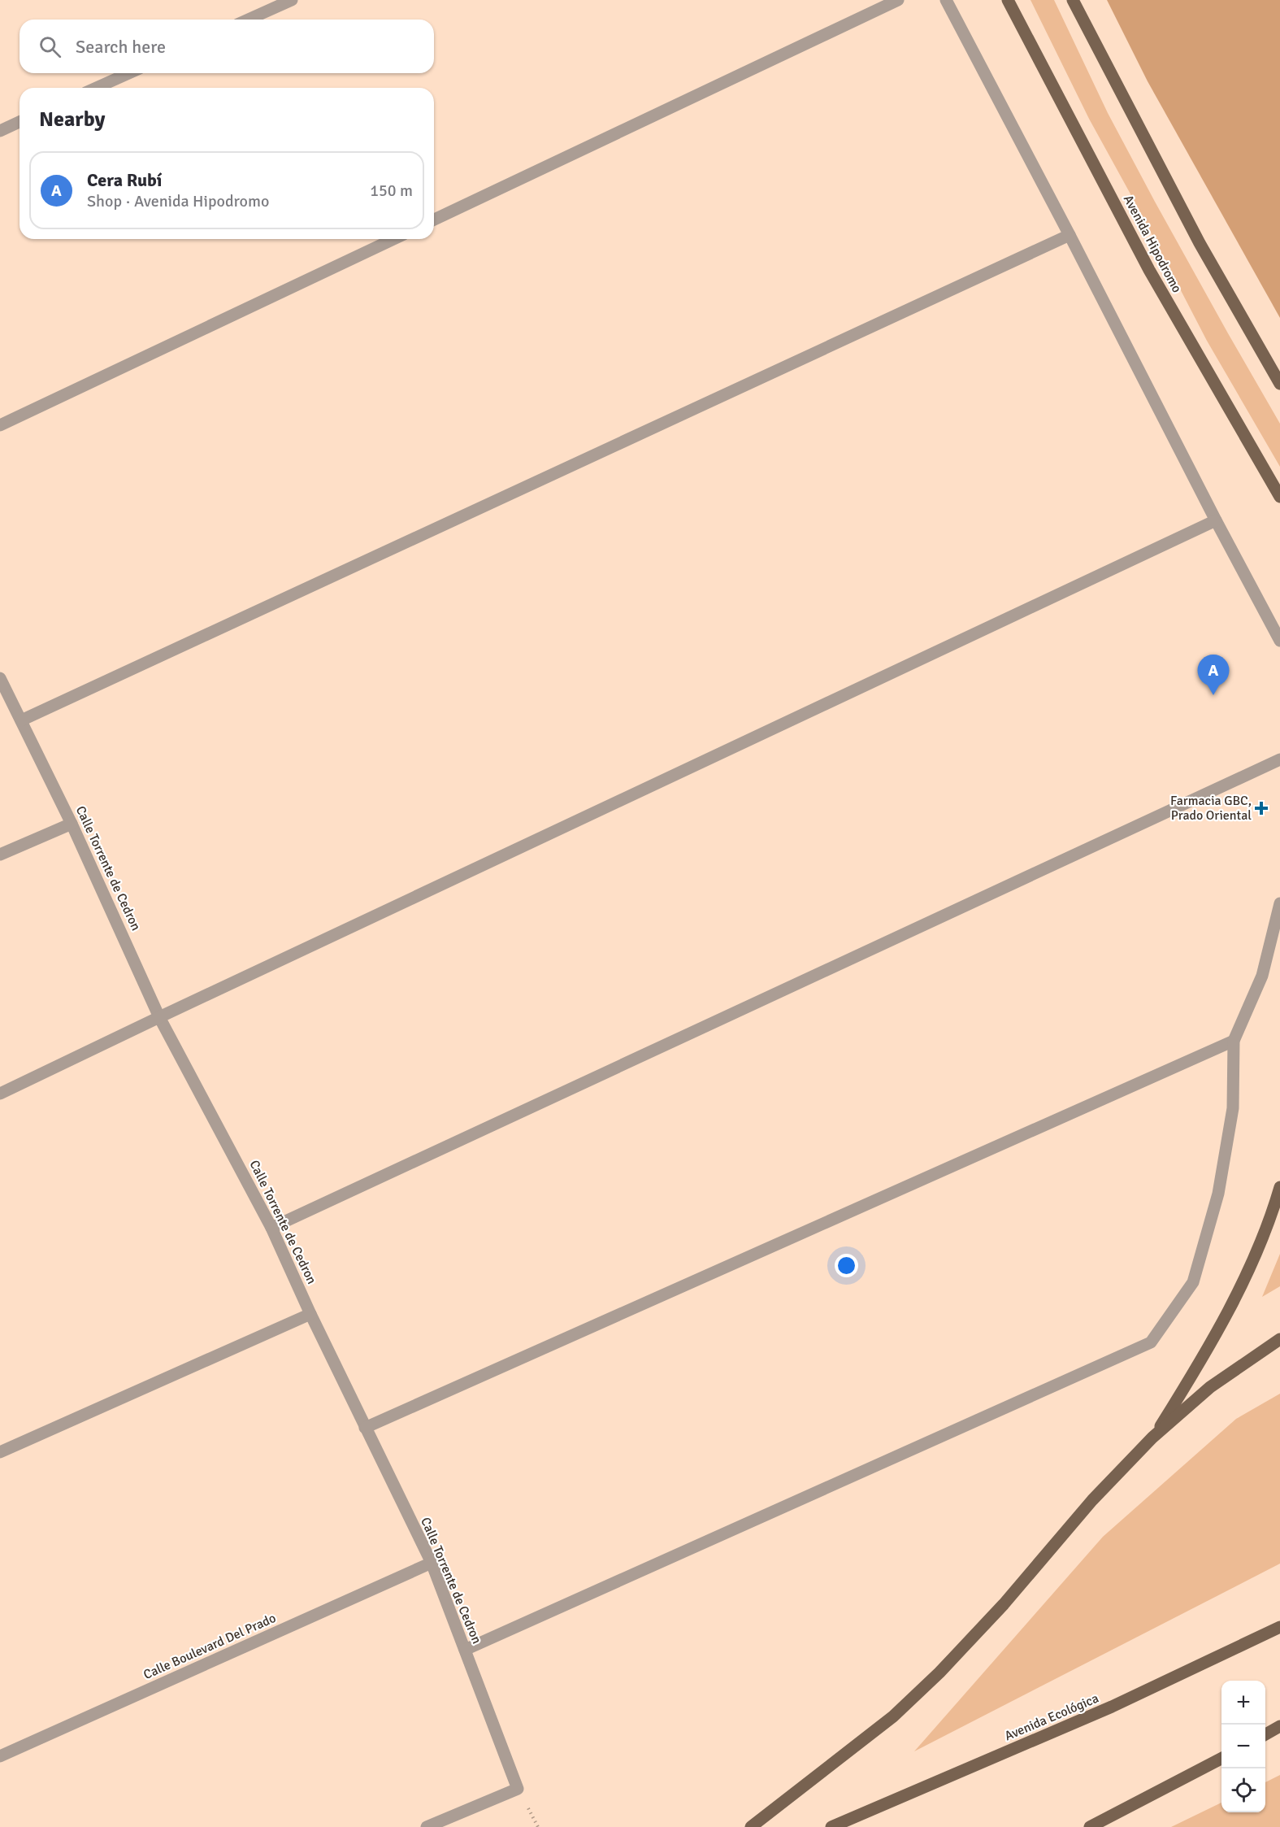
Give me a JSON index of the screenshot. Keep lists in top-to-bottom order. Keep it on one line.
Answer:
{"streets":{"main road":["Avenida Hipodromo","Avenida Ecológica"],"street":["Calle Torrente de Cedron","Calle Boulevard Del Prado"]},"crossings":[["Calle Torrente de Cedron","Calle Boulevard Del Prado"]],"places":{"health":["Farmacia GBC, Prado Oriental"]},"page":{"search":"Search here","heading":"Nearby","list":[{"mark":"A","name":"Cera Rubí","note":"Shop · Avenida Hipodromo","value":"150 m"}],"pins":"A","map_buttons":["+","−"]}}
